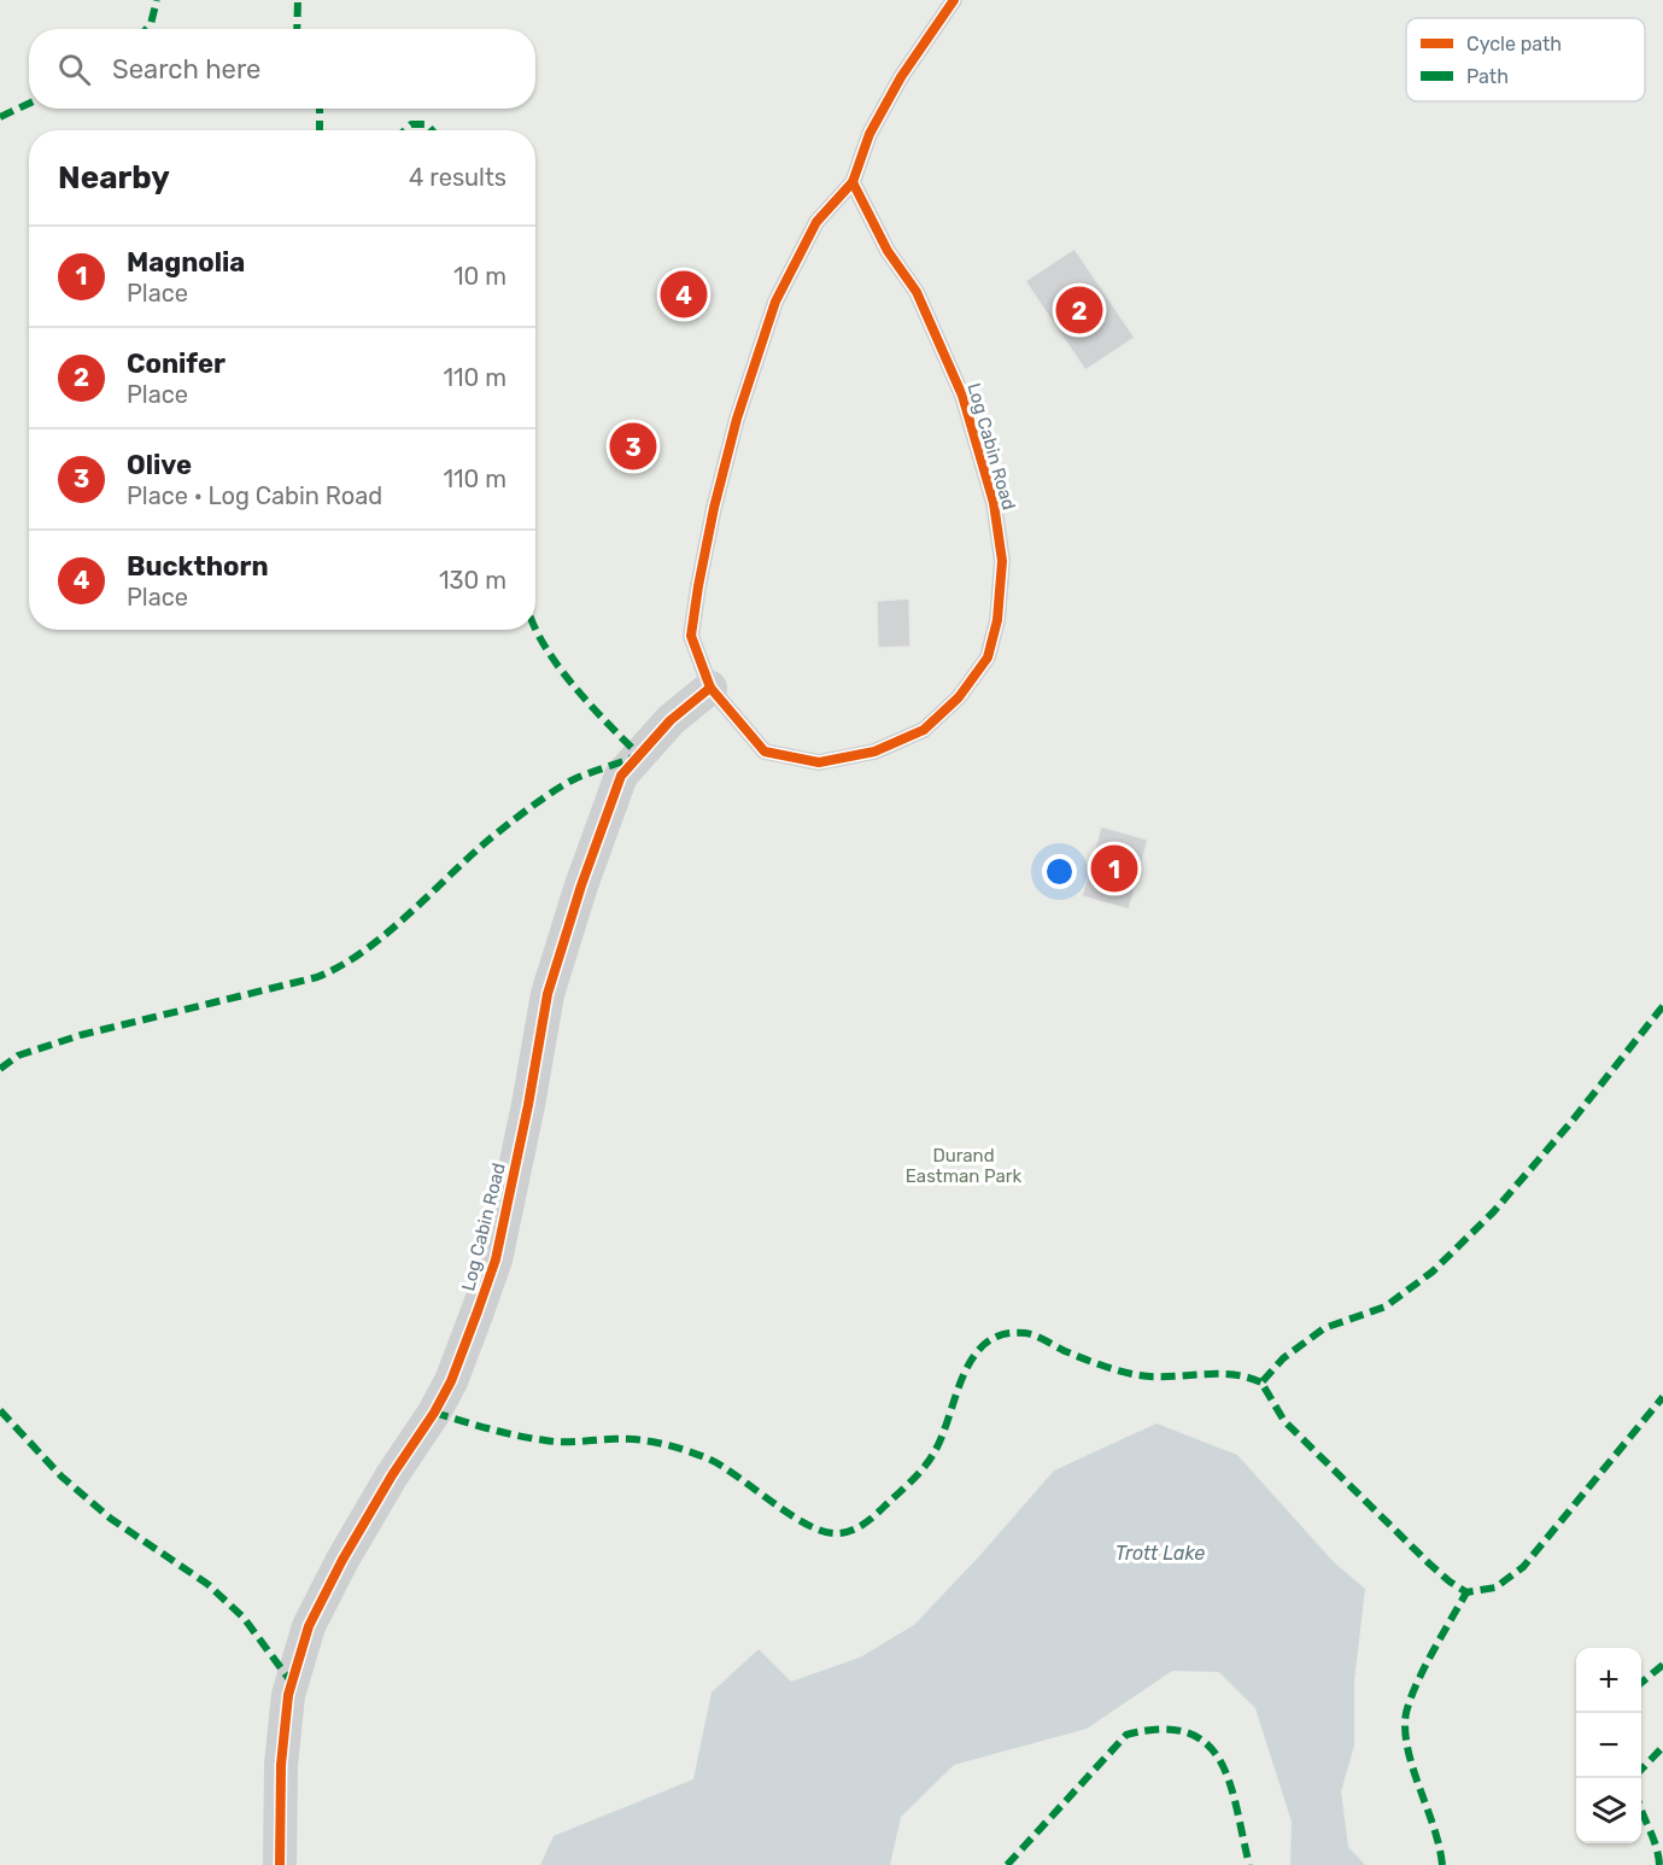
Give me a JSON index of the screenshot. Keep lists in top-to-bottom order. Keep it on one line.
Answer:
{"streets":{"street":["Log Cabin Road"]},"water":["Trott Lake"],"parks":["Durand Eastman Park"],"legend":["Cycle path","Path"],"page":{"search":"Search here","heading":["Nearby","4 results"],"list":[{"mark":"1","name":"Magnolia","note":"Place","value":"10 m"},{"mark":"2","name":"Conifer","note":"Place","value":"110 m"},{"mark":"3","name":"Olive","note":"Place · Log Cabin Road","value":"110 m"},{"mark":"4","name":"Buckthorn","note":"Place","value":"130 m"}],"pins":["4","2","3","1"],"map_buttons":["+","−"]}}
